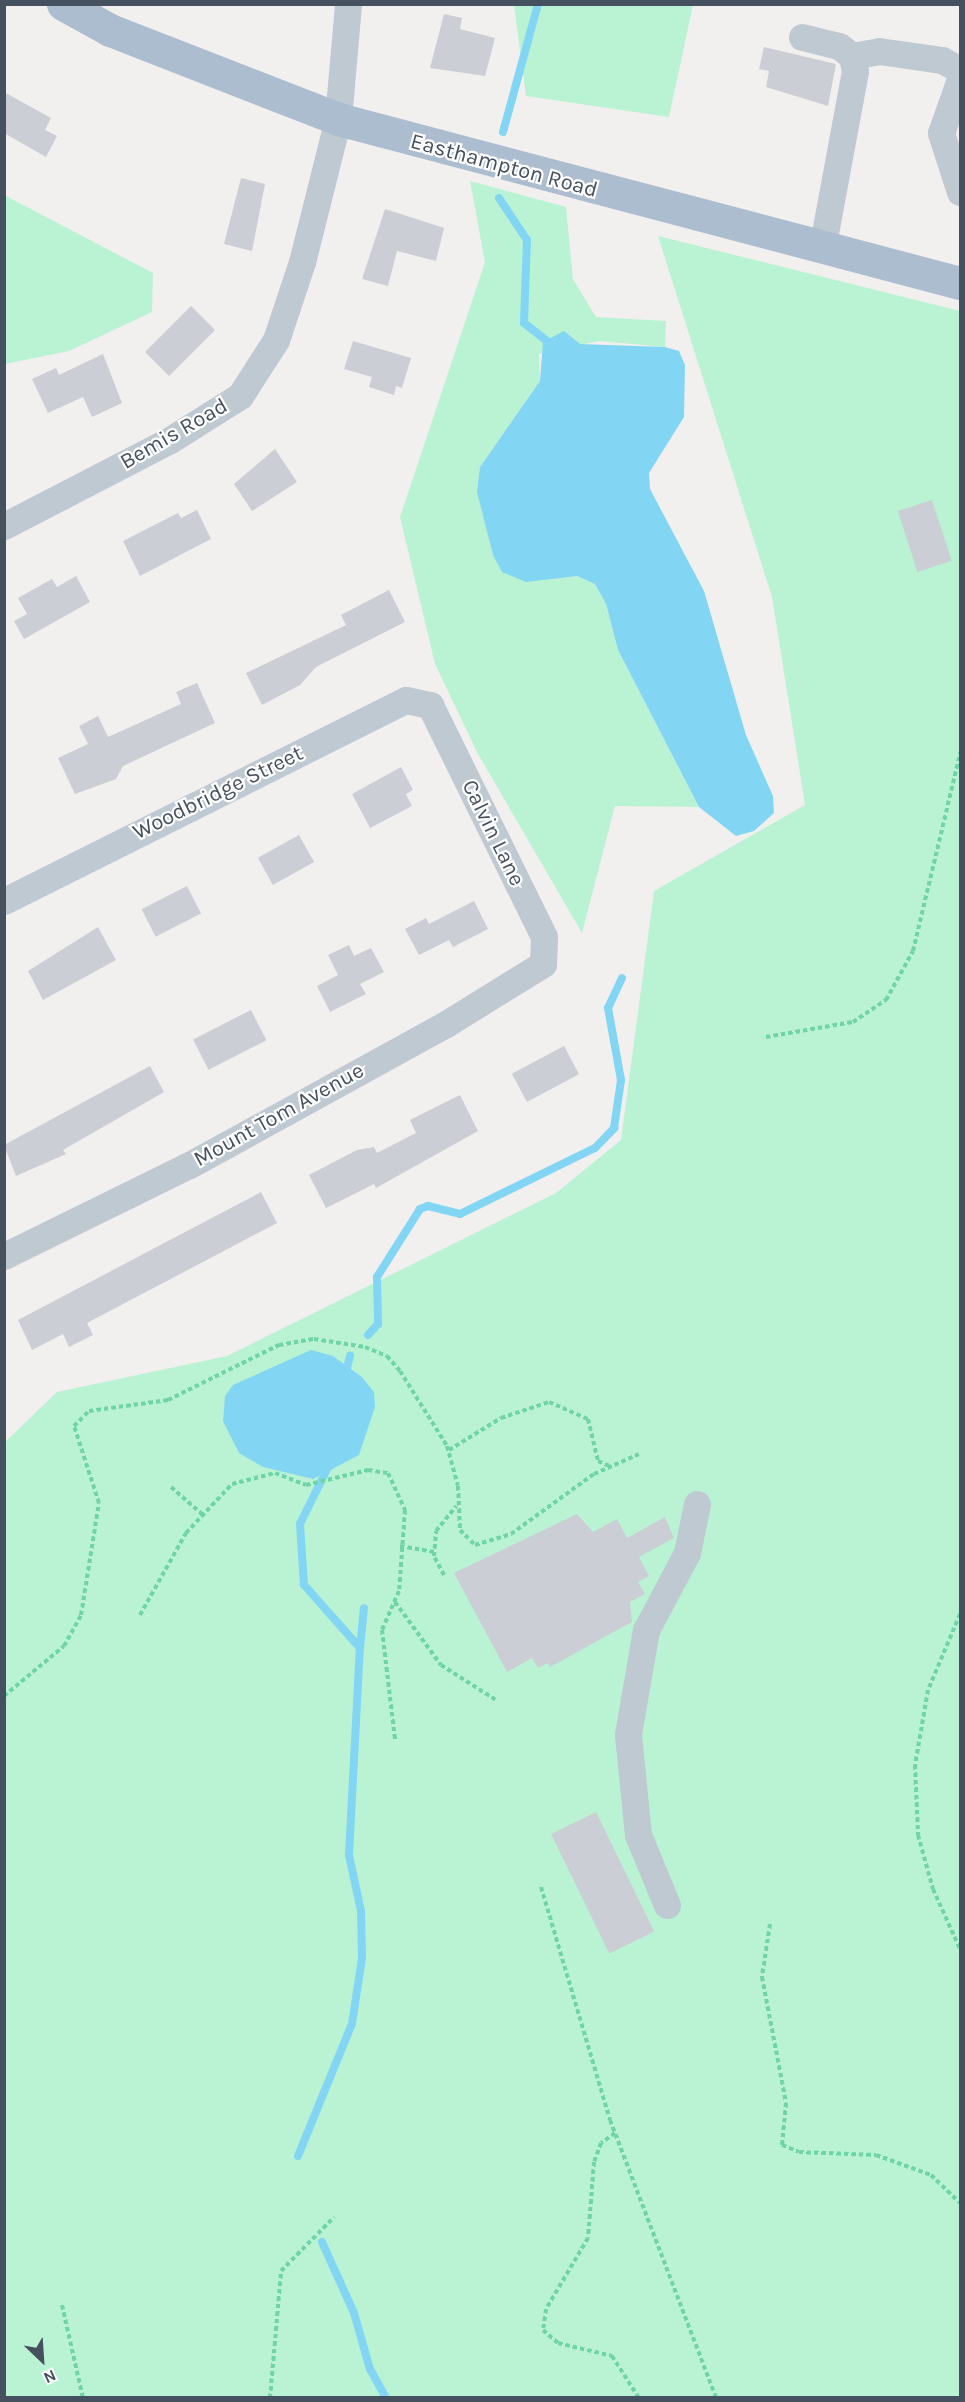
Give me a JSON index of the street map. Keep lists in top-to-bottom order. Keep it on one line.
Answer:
{"streets":{"main road":["Easthampton Road"],"street":["Bemis Road","Woodbridge Street","Calvin Lane","Mount Tom Avenue"]},"crossings":[["Easthampton Road","Bemis Road"],["Woodbridge Street","Calvin Lane"],["Calvin Lane","Mount Tom Avenue"]],"north":"bottom right"}
